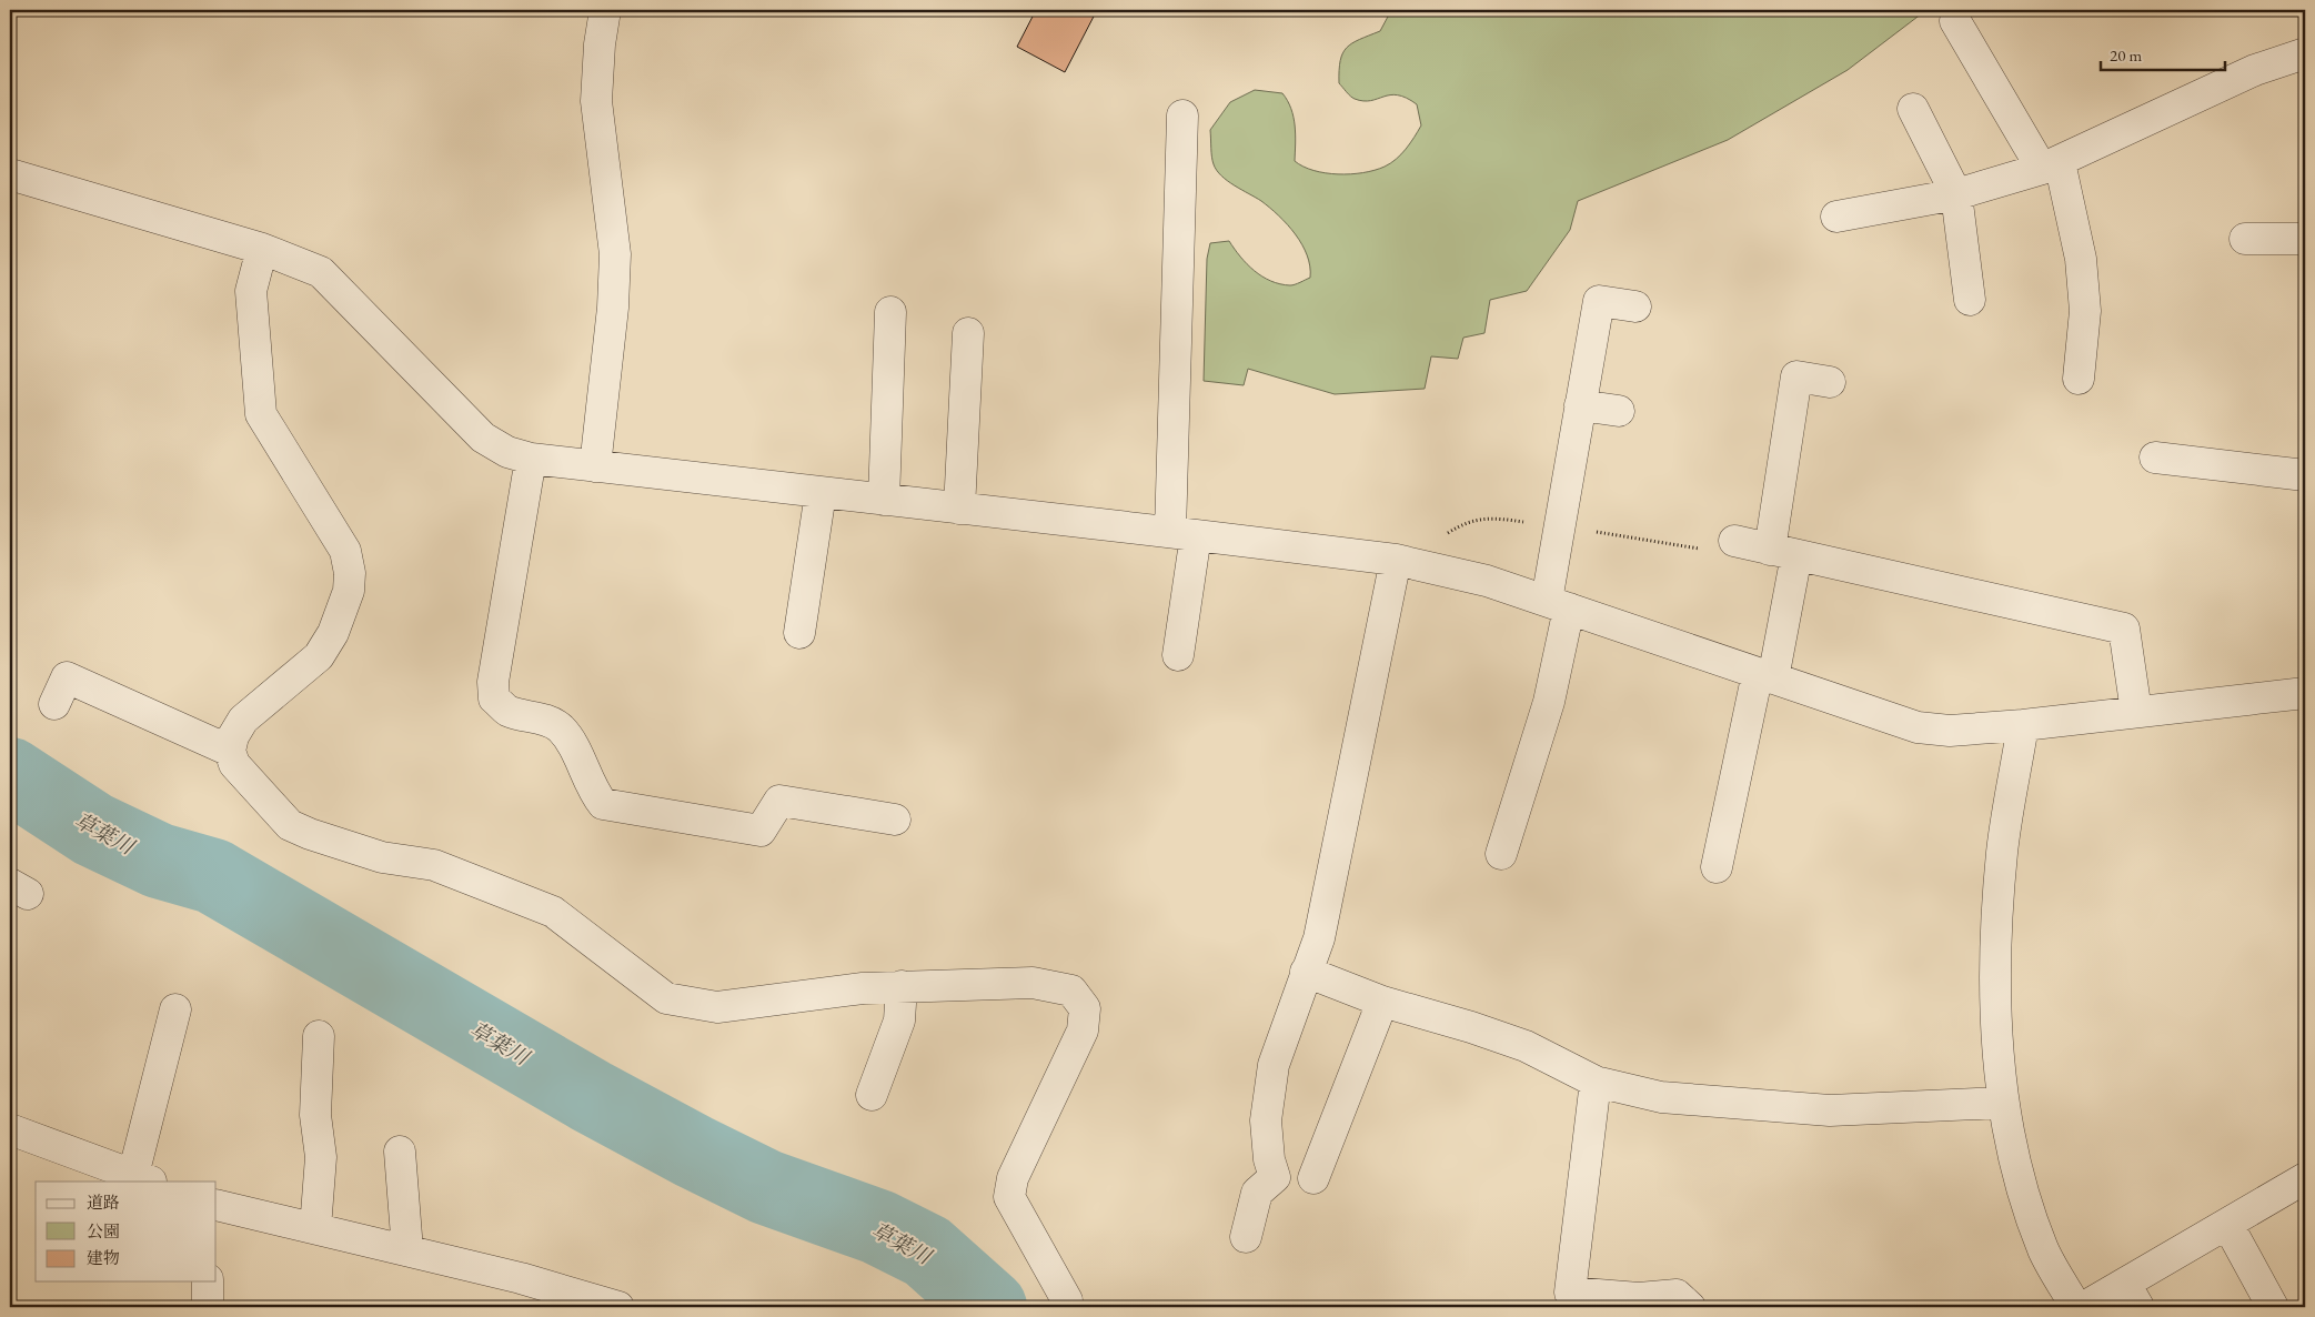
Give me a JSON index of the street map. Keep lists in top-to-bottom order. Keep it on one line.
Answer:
{"water":["草葉川"],"legend":["道路","公園","建物"],"scale_bar":"20 m"}
